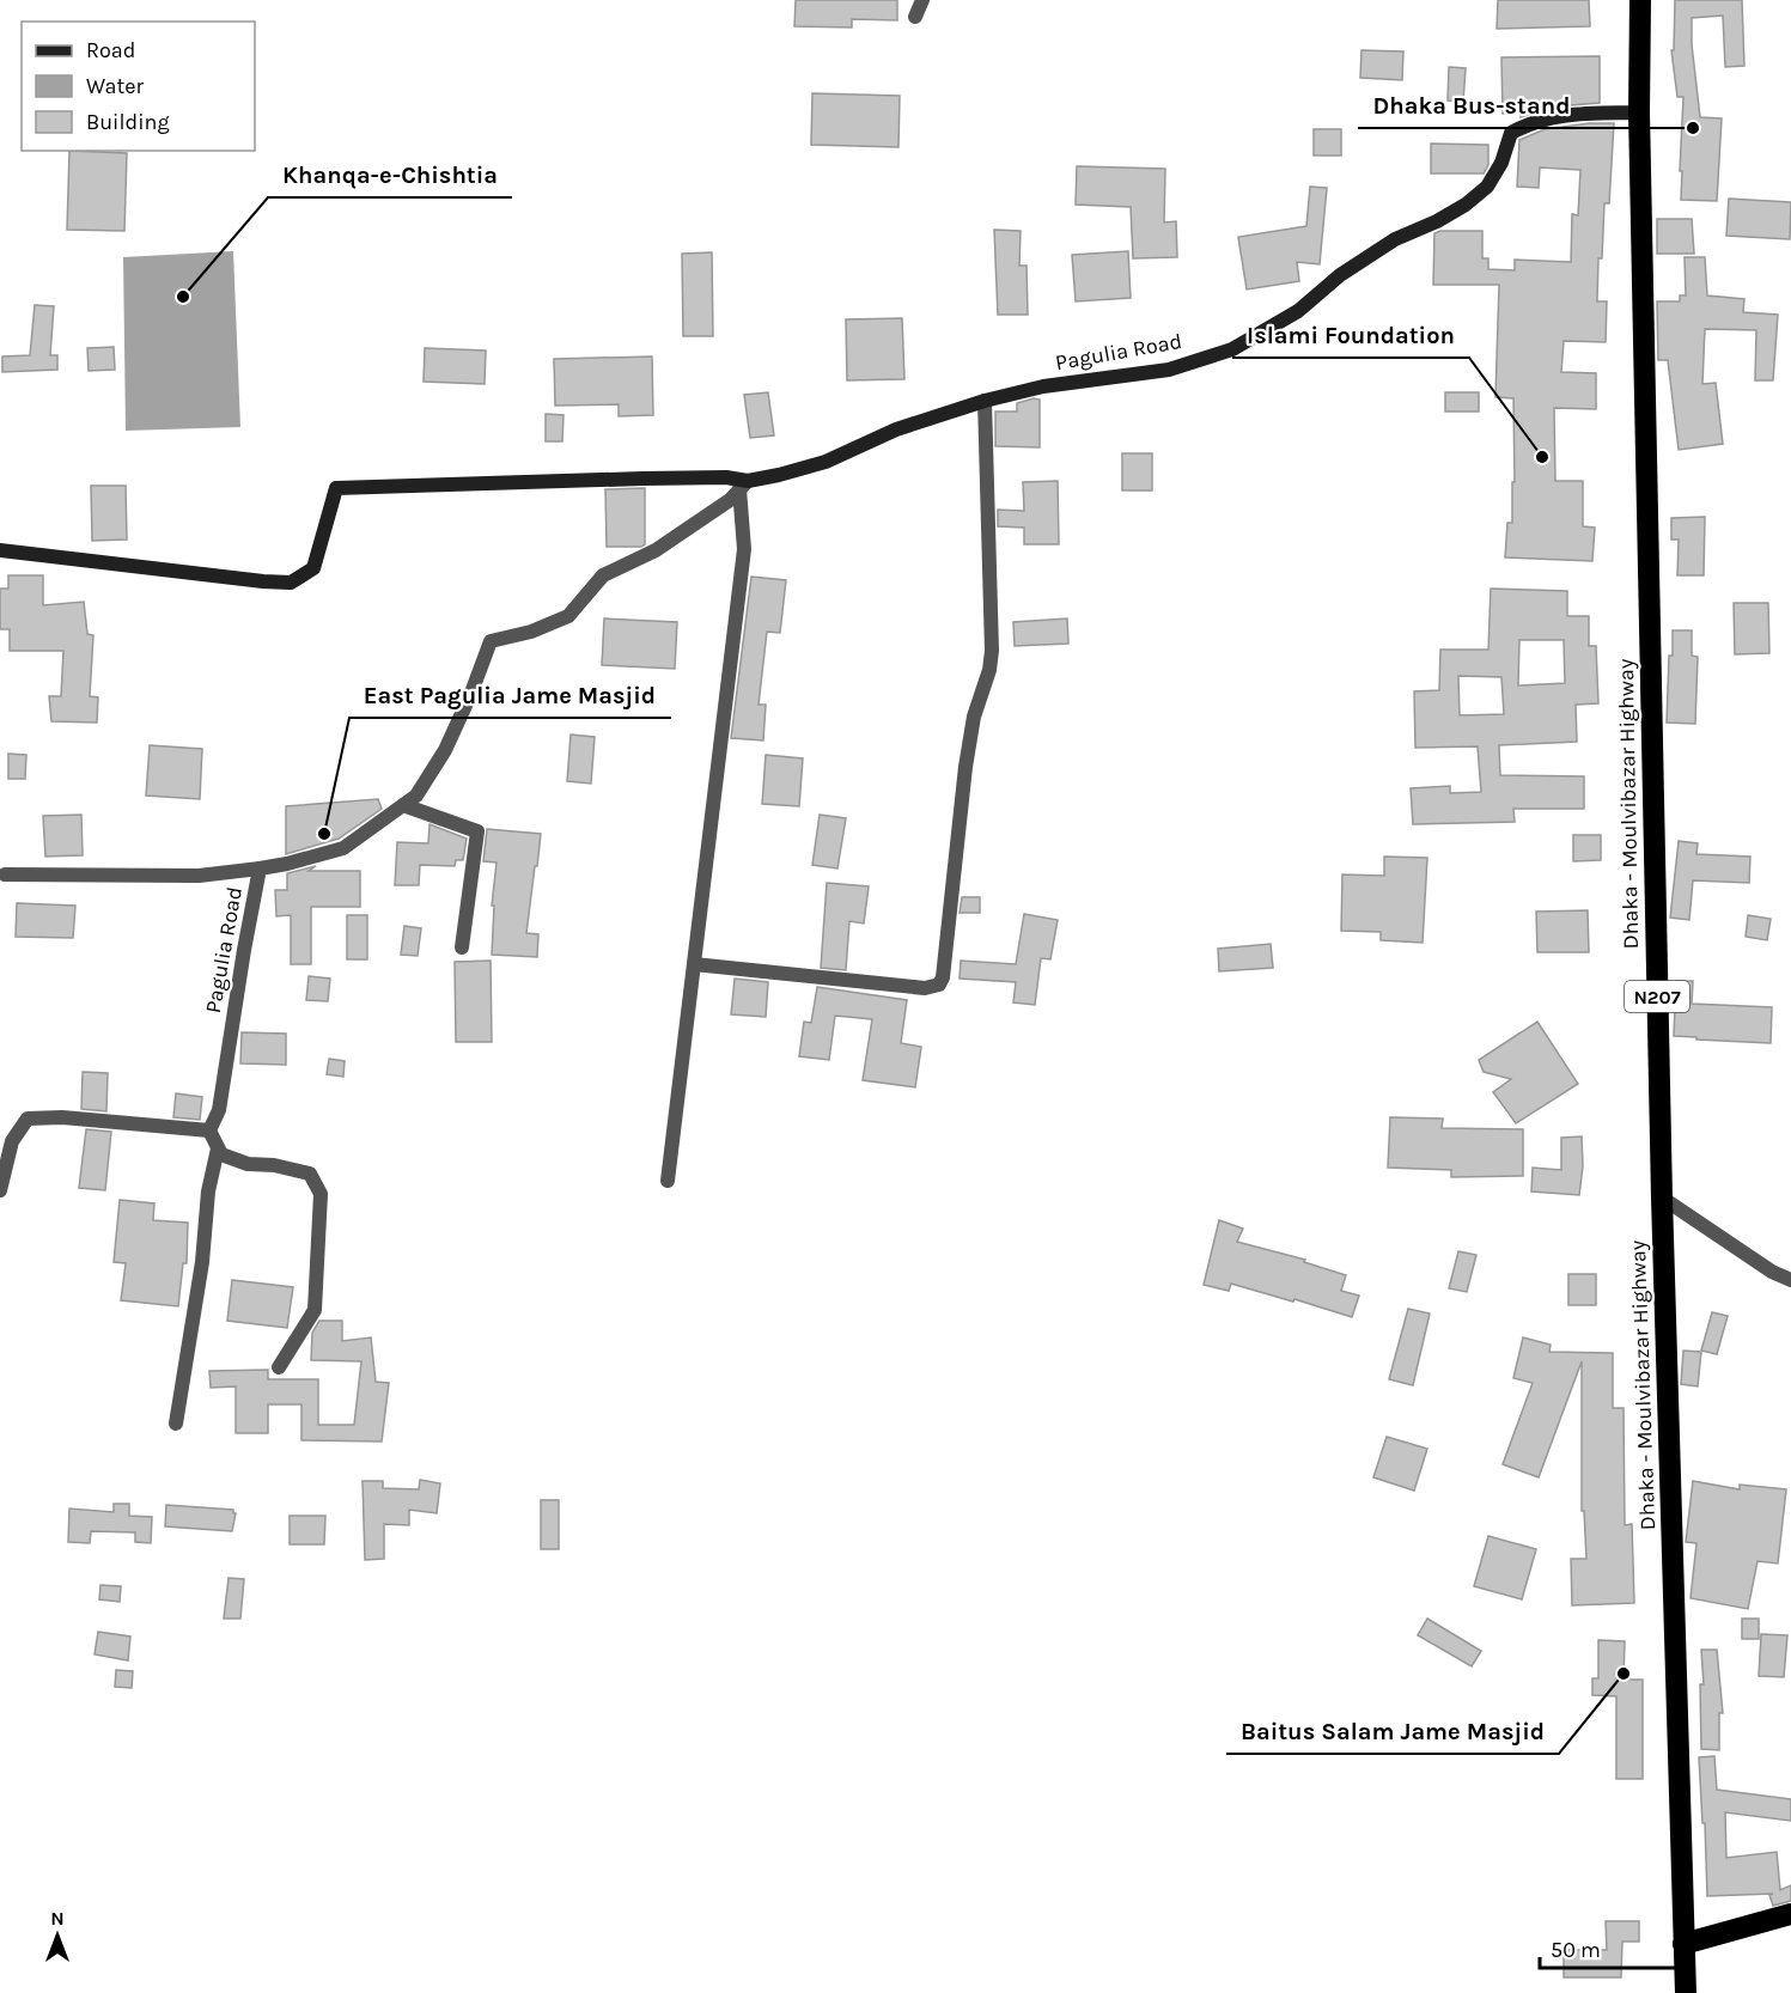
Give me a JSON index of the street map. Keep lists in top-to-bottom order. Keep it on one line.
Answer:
{"streets":{"highway":["Dhaka - Moulvibazar Highway","N207"],"street":["Pagulia Road"]},"crossings":[["Pagulia Road","Dhaka - Moulvibazar Highway"]],"places":["Dhaka Bus-stand","Khanqa-e-Chishtia","Islami Foundation","East Pagulia Jame Masjid","Baitus Salam Jame Masjid"],"legend":["Road","Water","Building"],"scale_bar":"50 m","north":"top"}
